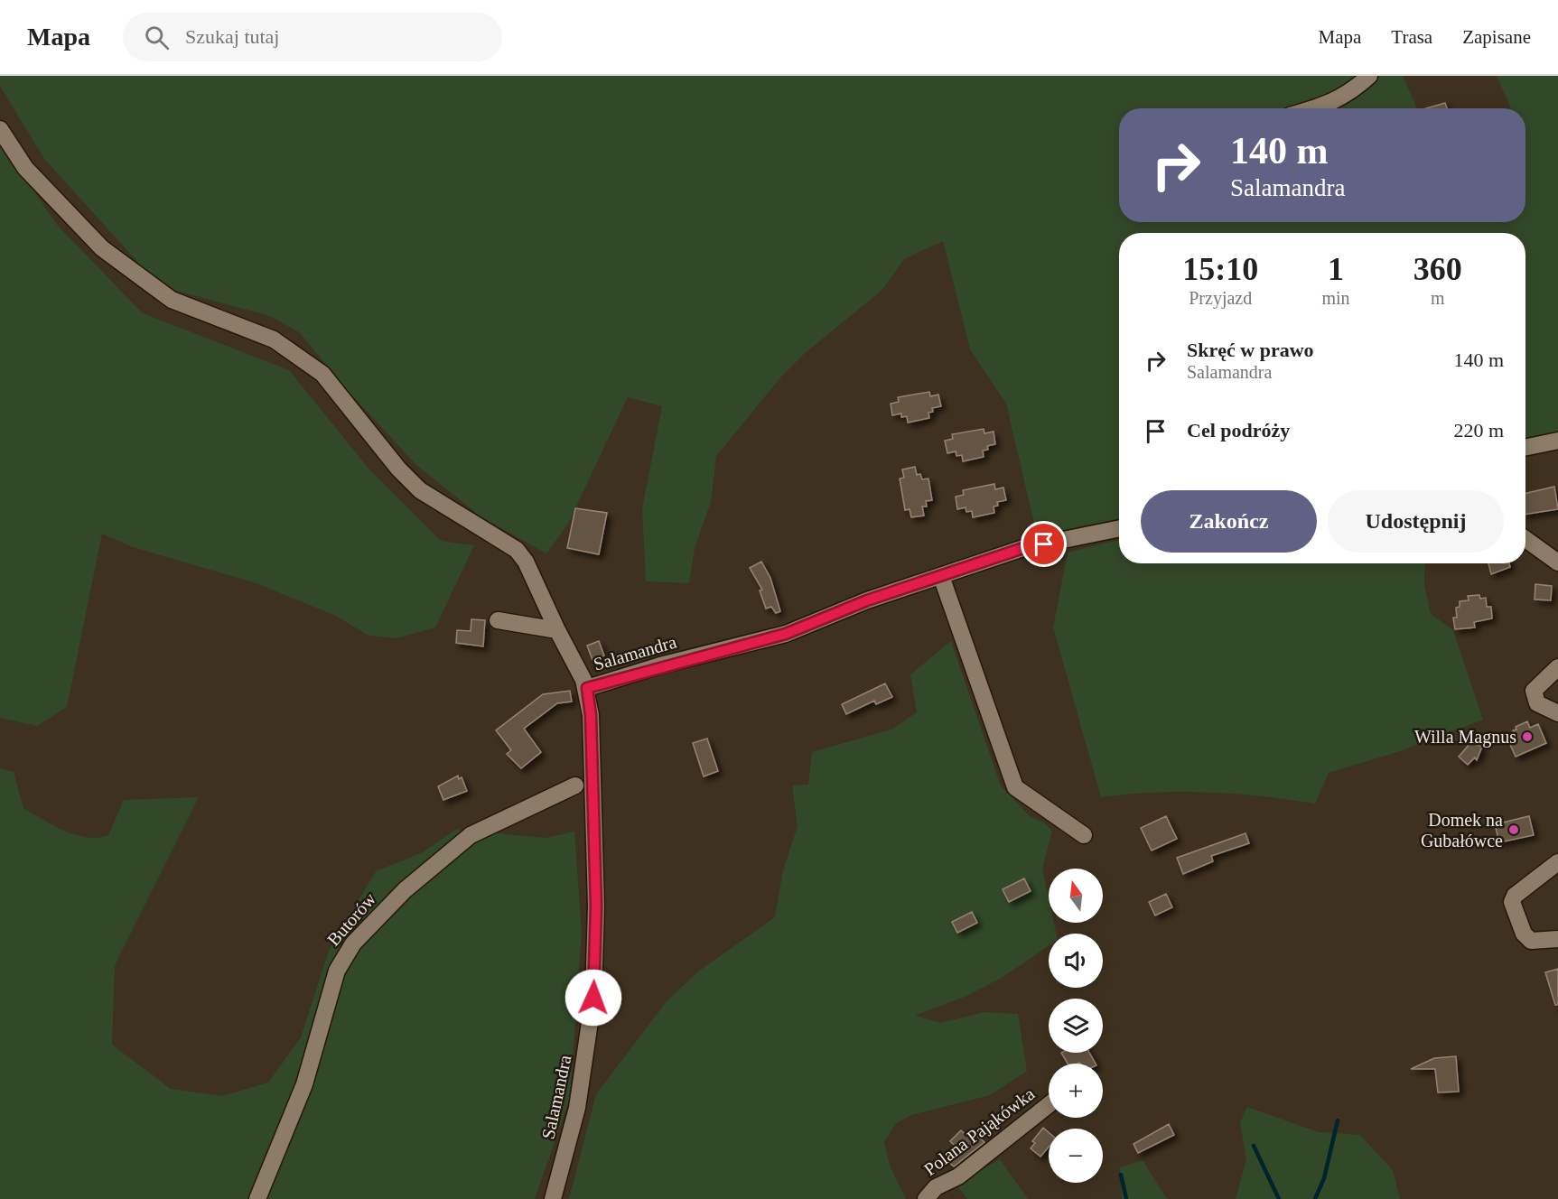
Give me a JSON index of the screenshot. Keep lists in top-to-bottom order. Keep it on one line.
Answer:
{"streets":{"street":["Salamandra","Butorów","Polana Pająkówka"]},"crossings":[["Salamandra","Butorów"]],"places":["Willa Magnus","Domek na Gubałówce"],"north":"top","page":{"header":"Mapa","search":"Szukaj tutaj","nav":["Mapa","Trasa","Zapisane"],"turn":["140 m","Salamandra"],"eta":["15:10","Przyjazd","1","min","360","m"],"list":[{"name":"Skręć w prawo","note":"Salamandra","value":"140 m"},{"name":"Cel podróży","value":"220 m"}],"buttons":["Zakończ","Udostępnij"],"map_buttons":["+","−"]}}
